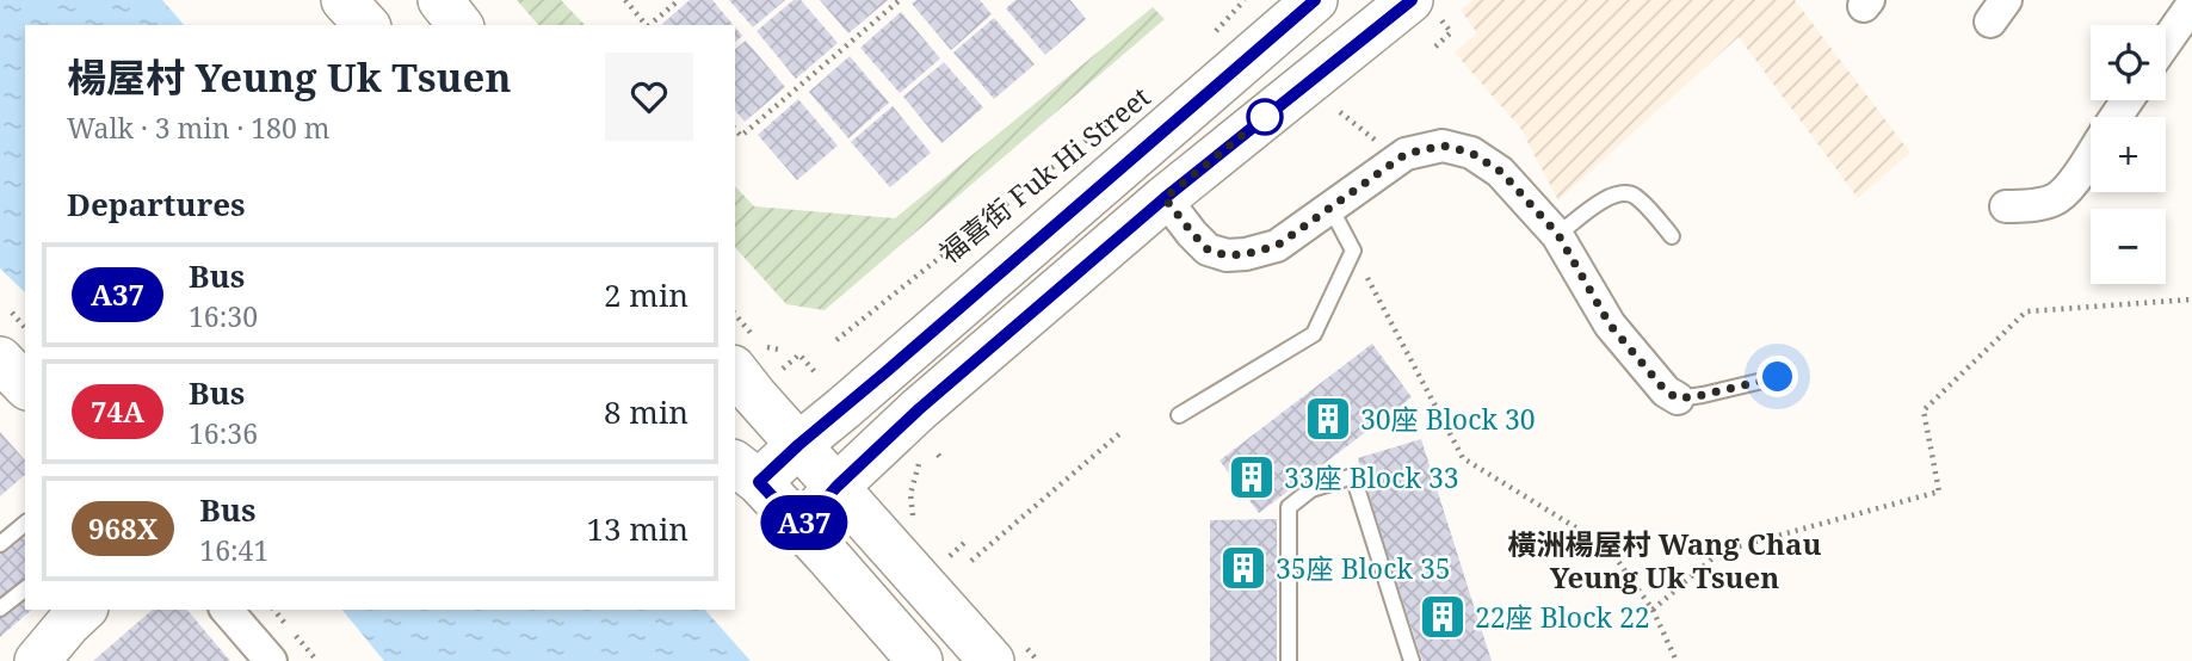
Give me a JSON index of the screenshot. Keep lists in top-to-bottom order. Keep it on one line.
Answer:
{"streets":{"main road":["福喜街 Fuk Hi Street"]},"districts":["橫洲楊屋村 Wang Chau Yeung Uk Tsuen"],"places":{"building":["30座 Block 30","33座 Block 33","35座 Block 35","22座 Block 22"]},"lines":["bus line A37"],"page":{"on_map":"A37","map_buttons":["+","−"],"heading":[["楊屋村 Yeung Uk Tsuen","Walk · 3 min · 180 m"],"Departures"],"list":[{"mark":"A37","name":"Bus","note":"16:30","value":"2 min"},{"mark":"74A","name":"Bus","note":"16:36","value":"8 min"},{"mark":"968X","name":"Bus","note":"16:41","value":"13 min"}]}}
